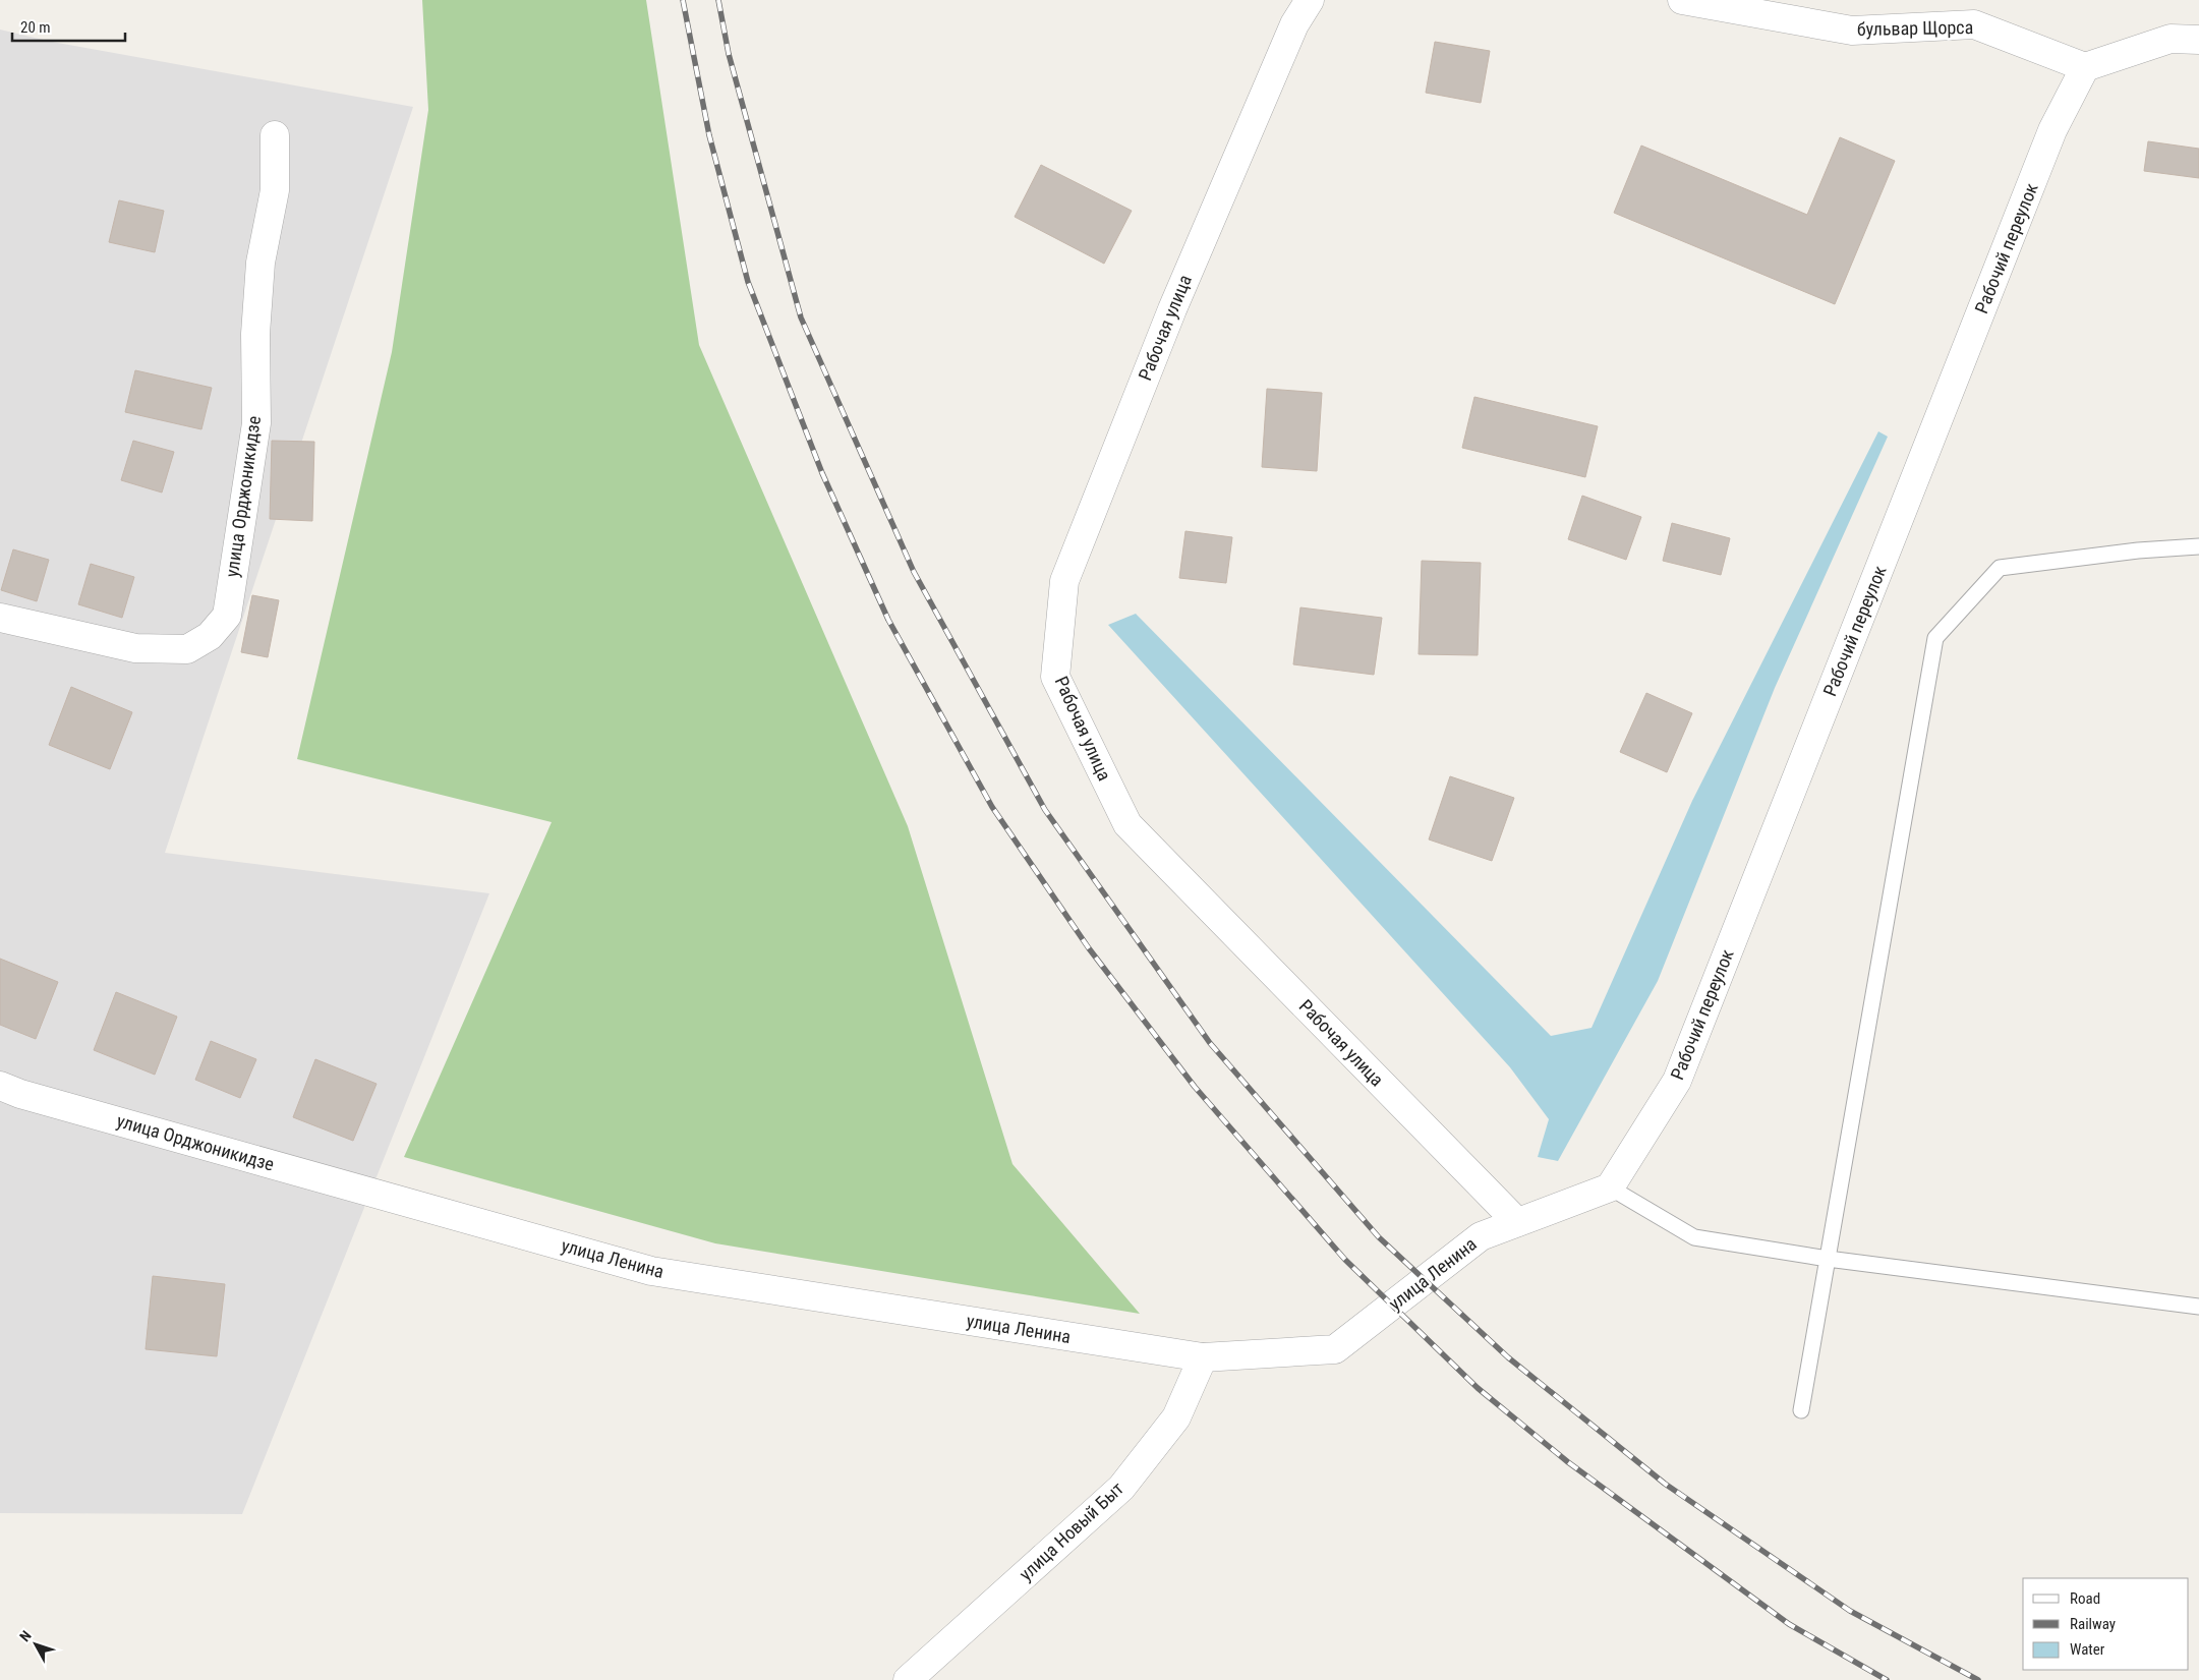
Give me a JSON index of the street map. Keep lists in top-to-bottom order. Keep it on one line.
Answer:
{"streets":{"street":["бульвар Щорса","Рабочий переулок","Рабочая улица","улица Орджоникидзе","улица Ленина","улица Новый Быт"]},"crossings":[["бульвар Щорса","Рабочий переулок"],["Рабочий переулок","улица Ленина"],["Рабочая улица","улица Ленина"],["улица Орджоникидзе","улица Ленина"],["улица Ленина","улица Новый Быт"]],"legend":["Road","Railway","Water"],"scale_bar":"20 m","north":"top left"}
